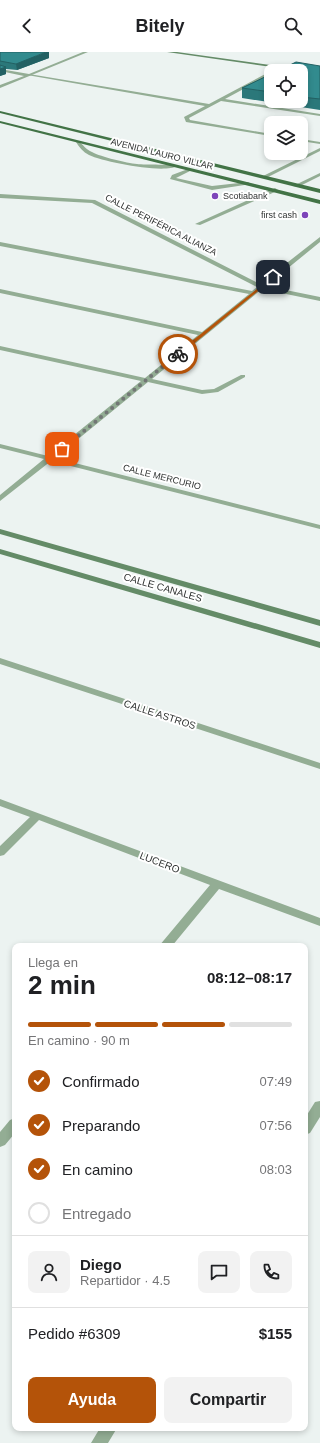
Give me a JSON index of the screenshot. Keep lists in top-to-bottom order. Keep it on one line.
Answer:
{"streets":{"main road":["AVENIDA LAURO VILLAR","CALLE CANALES"],"street":["CALLE PERIFÉRICA ALIANZA","CALLE MERCURIO","CALLE ASTROS","LUCERO"]},"places":["Scotiabank","first cash"],"page":{"header":"Bitely","heading":["2 min","Llega en","08:12–08:17"],"panel":["Diego","Repartidor · 4.5","Pedido #6309","$155"],"bar":"En camino · 90 m","list":[["Confirmado","07:49"],["Preparando","07:56"],["En camino","08:03"],"Entregado"],"buttons":["Ayuda","Compartir"]}}
